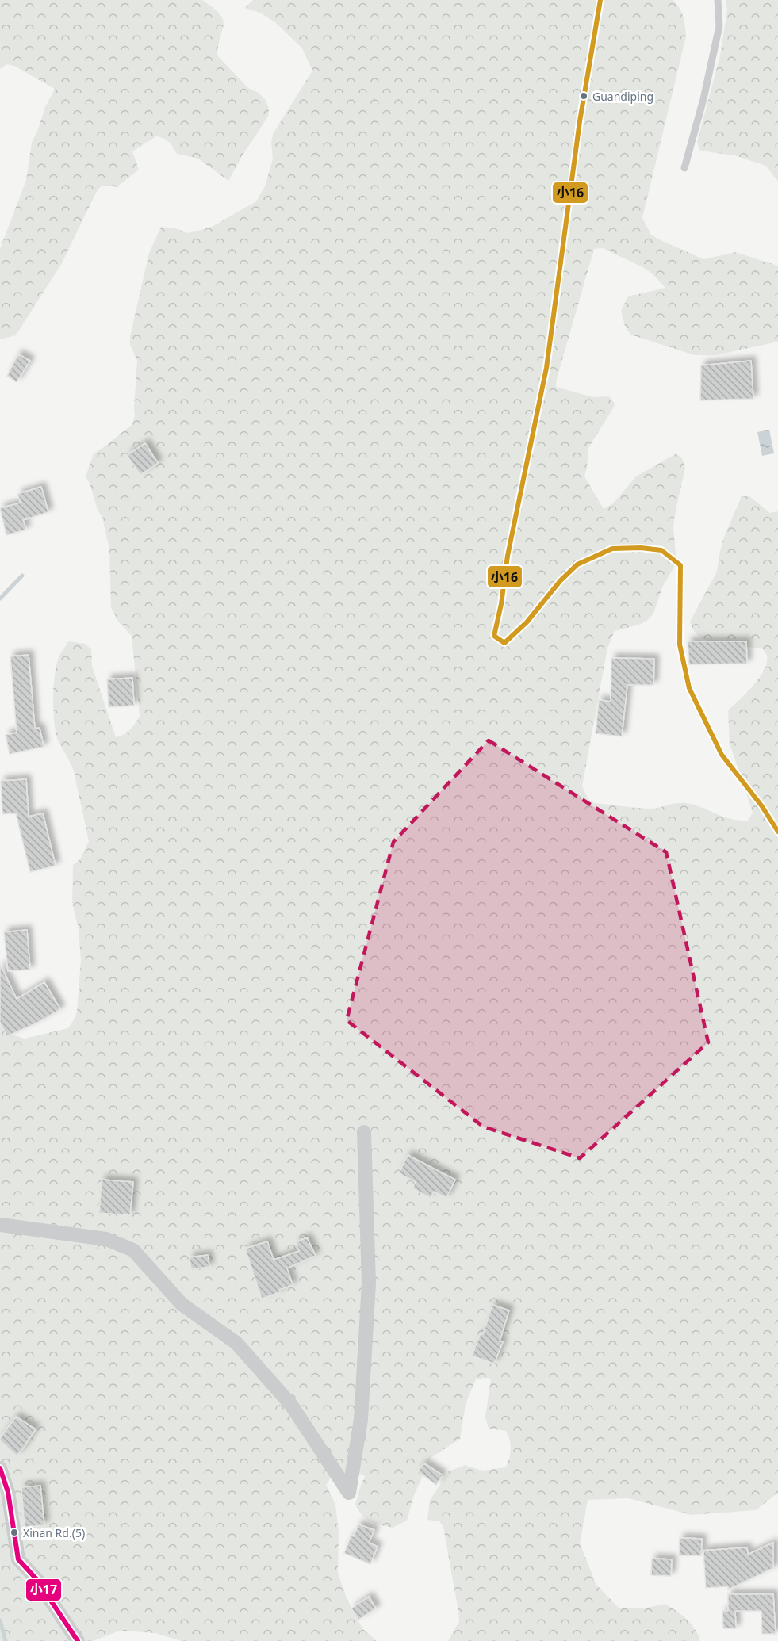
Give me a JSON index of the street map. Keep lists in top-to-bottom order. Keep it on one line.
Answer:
{"places":["Guandiping","Xinan Rd.(5)"],"lines":["transit line 小16","transit line 小17"]}
